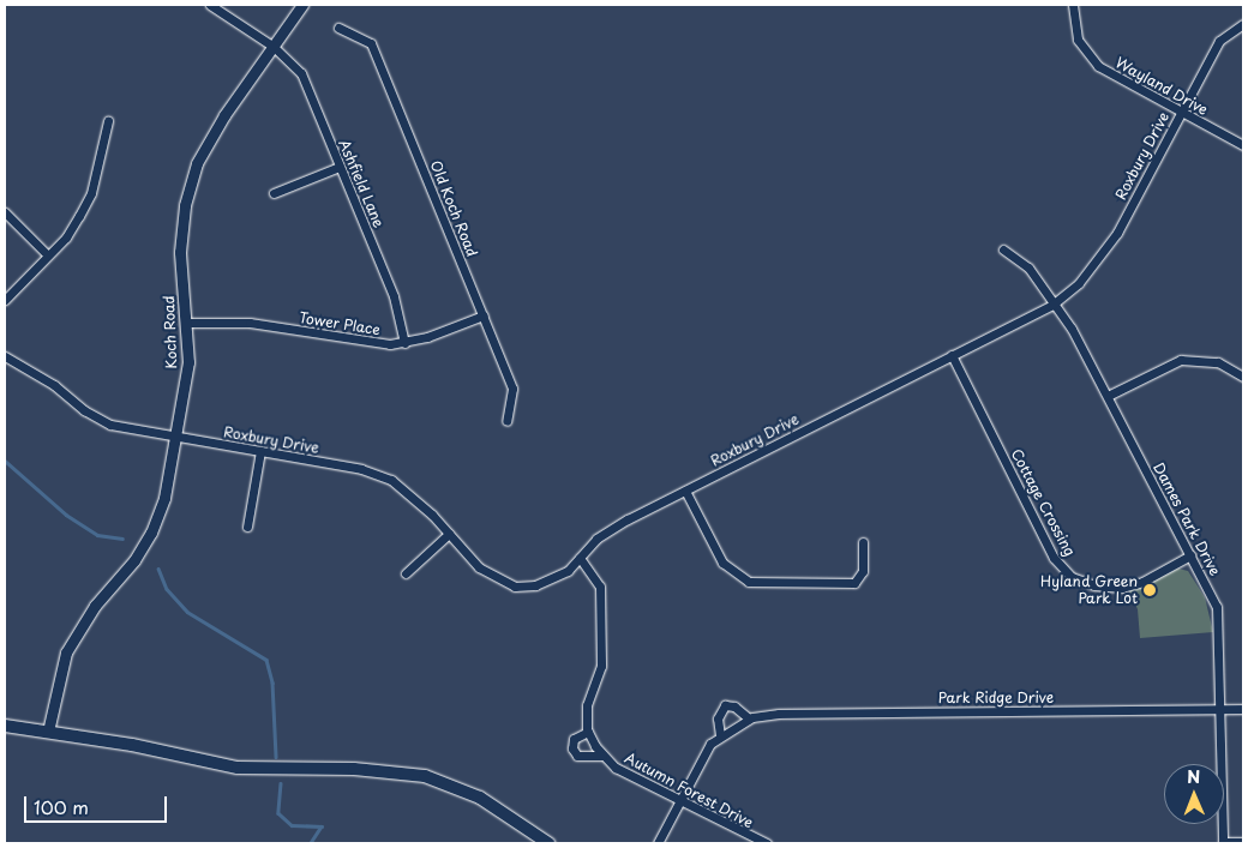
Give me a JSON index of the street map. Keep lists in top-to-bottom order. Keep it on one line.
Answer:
{"streets":{"street":["Wayland Drive","Roxbury Drive","Ashfield Lane","Old Koch Road","Tower Place","Koch Road","Cottage Crossing","Dames Park Drive","Park Ridge Drive","Autumn Forest Drive"]},"crossings":[["Wayland Drive","Roxbury Drive"],["Roxbury Drive","Koch Road"],["Roxbury Drive","Cottage Crossing"],["Roxbury Drive","Dames Park Drive"],["Ashfield Lane","Tower Place"],["Ashfield Lane","Koch Road"],["Old Koch Road","Tower Place"],["Tower Place","Koch Road"],["Cottage Crossing","Dames Park Drive"],["Dames Park Drive","Park Ridge Drive"],["Park Ridge Drive","Autumn Forest Drive"]],"places":["Hyland Green Park Lot"],"scale_bar":"100 m","north":"top"}
